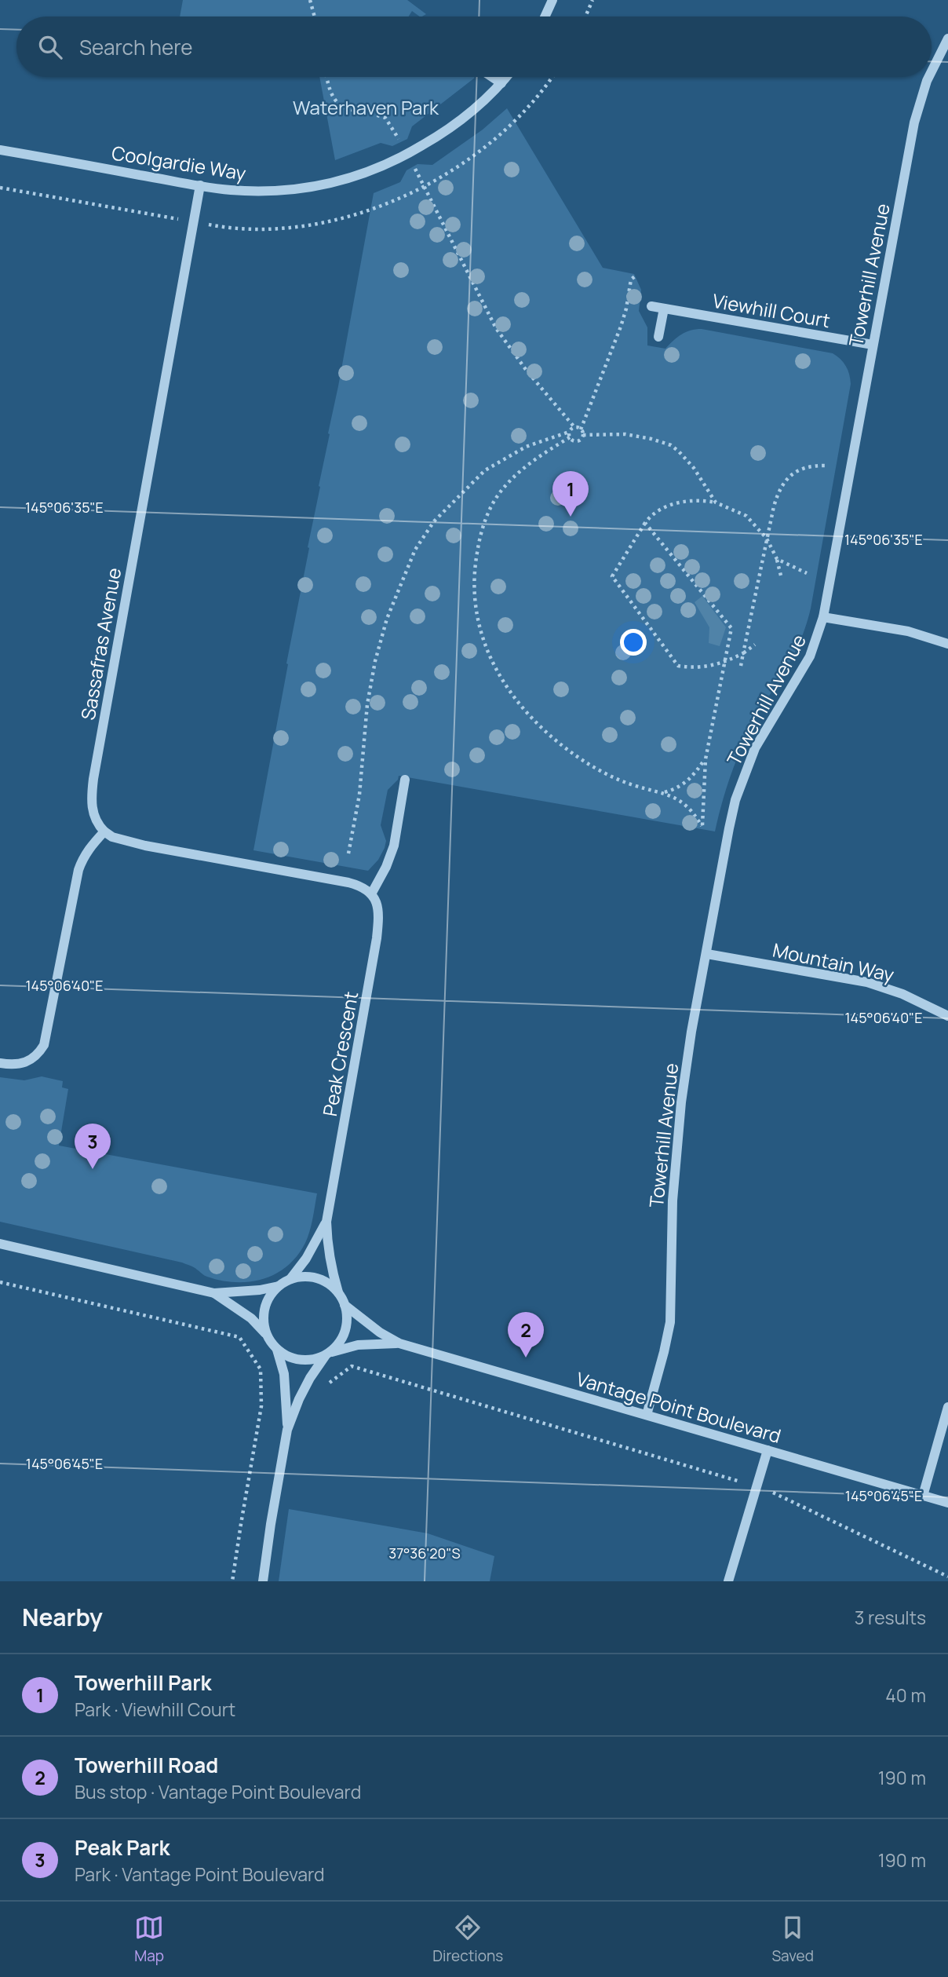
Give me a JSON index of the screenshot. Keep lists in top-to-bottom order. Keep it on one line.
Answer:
{"streets":{"street":["Coolgardie Way","Towerhill Avenue","Viewhill Court","Sassafras Avenue","Mountain Way","Peak Crescent","Vantage Point Boulevard"]},"crossings":[["Coolgardie Way","Sassafras Avenue"],["Towerhill Avenue","Viewhill Court"],["Towerhill Avenue","Mountain Way"],["Towerhill Avenue","Vantage Point Boulevard"],["Peak Crescent","Vantage Point Boulevard"]],"parks":["Waterhaven Park"],"page":{"search":"Search here","pins":["1","3","2"],"heading":["Nearby","3 results"],"list":[{"mark":"1","name":"Towerhill Park","note":"Park · Viewhill Court","value":"40 m"},{"mark":"2","name":"Towerhill Road","note":"Bus stop · Vantage Point Boulevard","value":"190 m"},{"mark":"3","name":"Peak Park","note":"Park · Vantage Point Boulevard","value":"190 m"}],"nav":["Map","Directions","Saved"]},"coordinates":["145°06'35\"E","145°06'40\"E","145°06'45\"E","37°36'20\"S"]}
